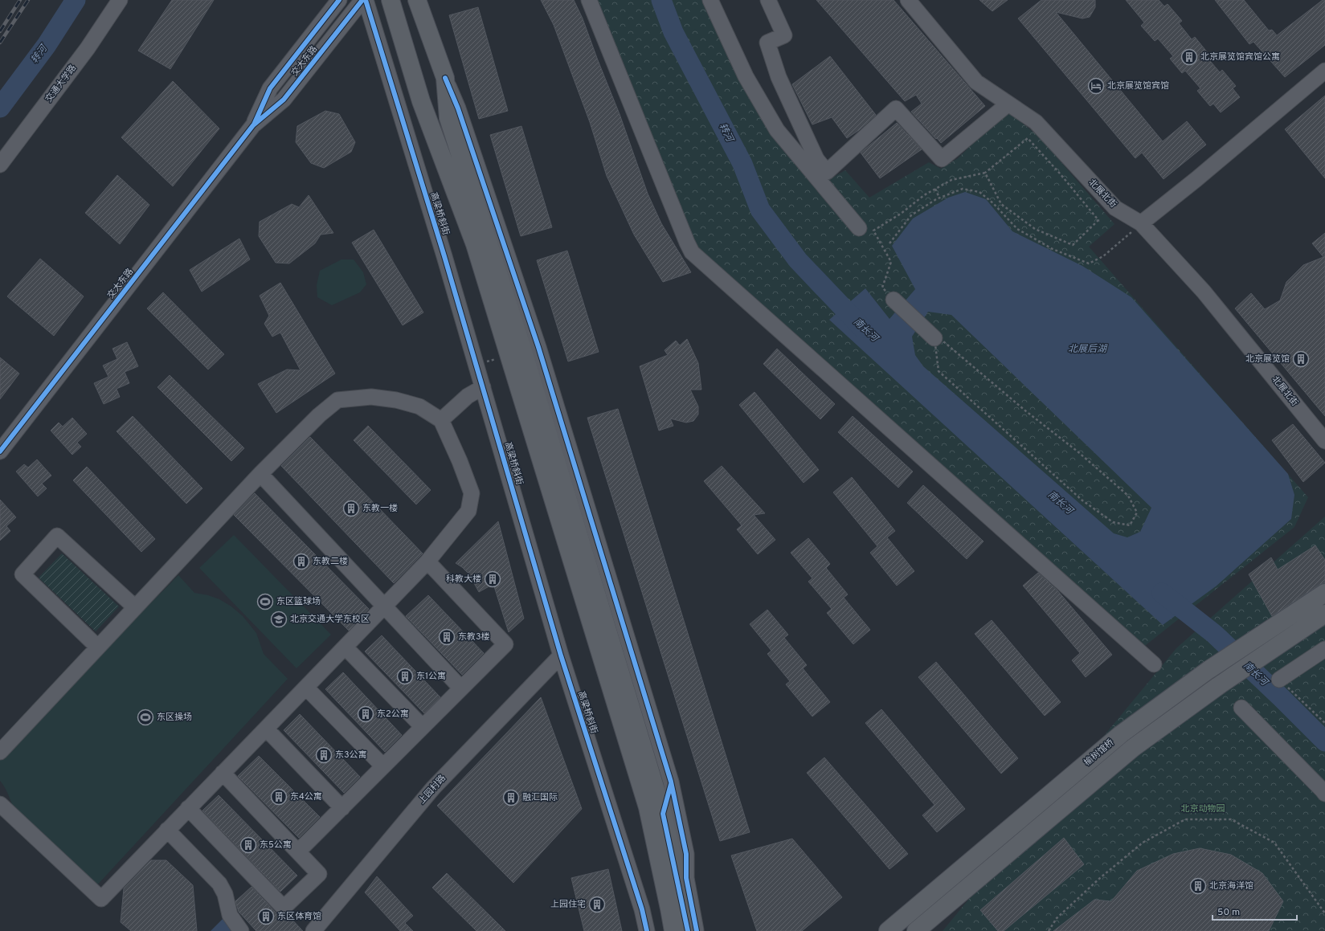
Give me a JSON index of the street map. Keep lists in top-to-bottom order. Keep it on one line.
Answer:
{"streets":{"main road":["榆树馆桥"],"street":["交大东路","交通大学路","北展北街","高梁桥斜街","上园村路"]},"crossings":[["高梁桥斜街","上园村路"]],"water":["转河","南长河","北展后湖"],"parks":["北京动物园"],"places":{"building":["北京展览馆宾馆公寓","北京展览馆","东教一楼","东教二楼","科教大楼","东教3楼","东1公寓","东2公寓","东3公寓","东4公寓","融汇国际","东5公寓","北京海洋馆","上园住宅","东区体育馆"],"hotel":["北京展览馆宾馆"],"sports":["东区篮球场","东区操场"],"school or university":["北京交通大学东校区"]},"scale_bar":"50 m"}
